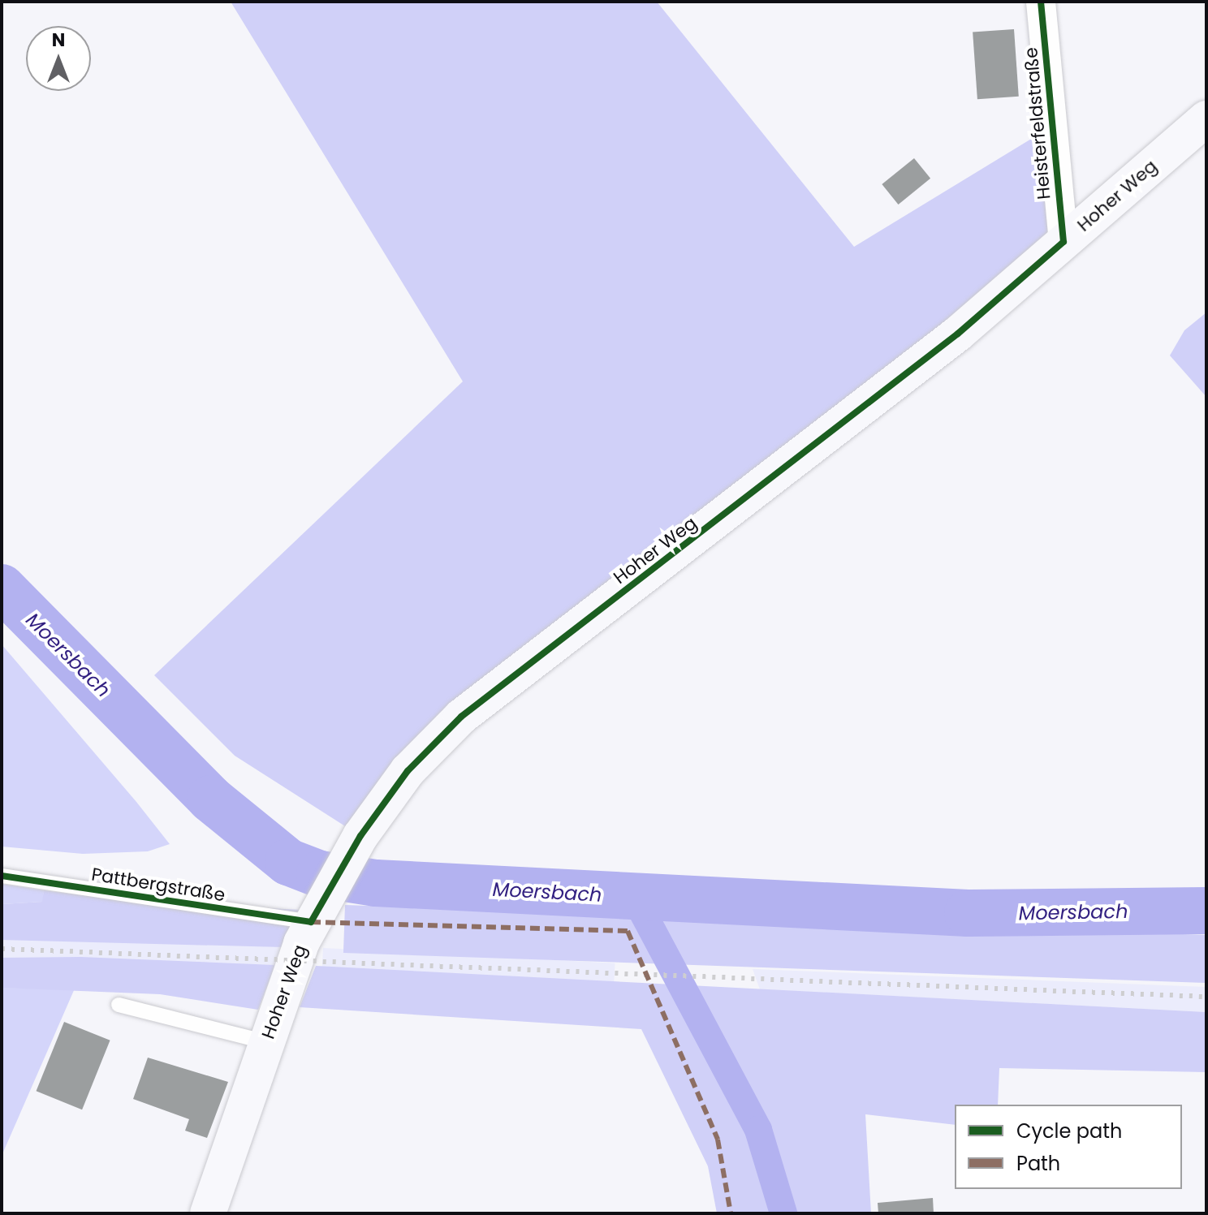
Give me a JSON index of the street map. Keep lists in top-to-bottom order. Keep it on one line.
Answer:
{"streets":{"main road":["Hoher Weg"],"street":["Heisterfeldstraße"],"lane":["Pattbergstraße"]},"crossings":[["Heisterfeldstraße","Hoher Weg"],["Hoher Weg","Pattbergstraße"]],"water":["Moersbach"],"legend":["Cycle path","Path"],"north":"top"}
